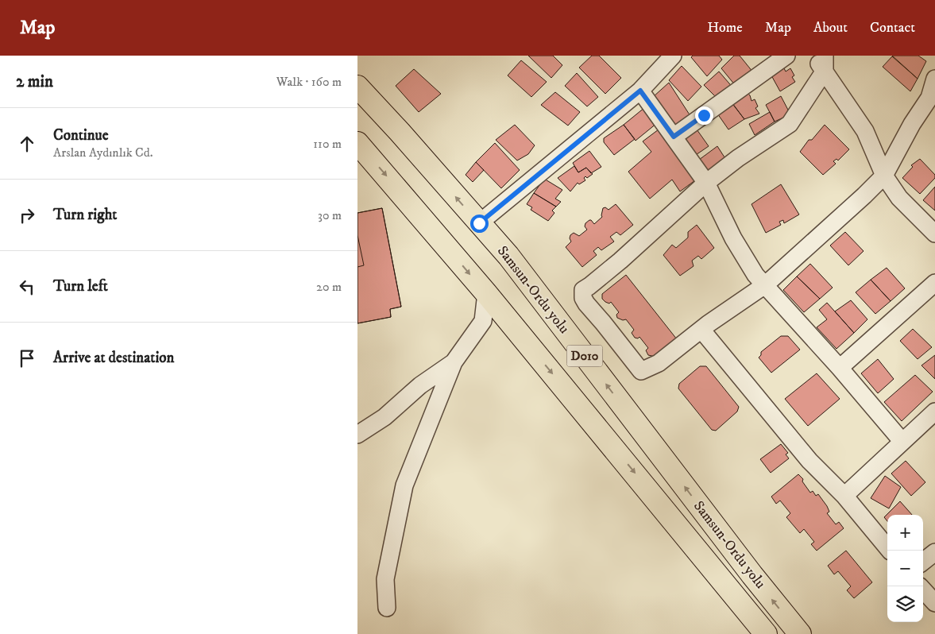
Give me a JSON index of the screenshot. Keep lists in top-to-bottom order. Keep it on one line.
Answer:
{"streets":{"highway":["Samsun-Ordu yolu","D010"]},"page":{"header":"Map","nav":["Home","Map","About","Contact"],"heading":["2 min","Walk · 160 m"],"list":[["Continue","Arslan Aydınlık Cd.","110 m"],["Turn right","30 m"],["Turn left","20 m"],"Arrive at destination"],"map_buttons":["+","−"]}}
